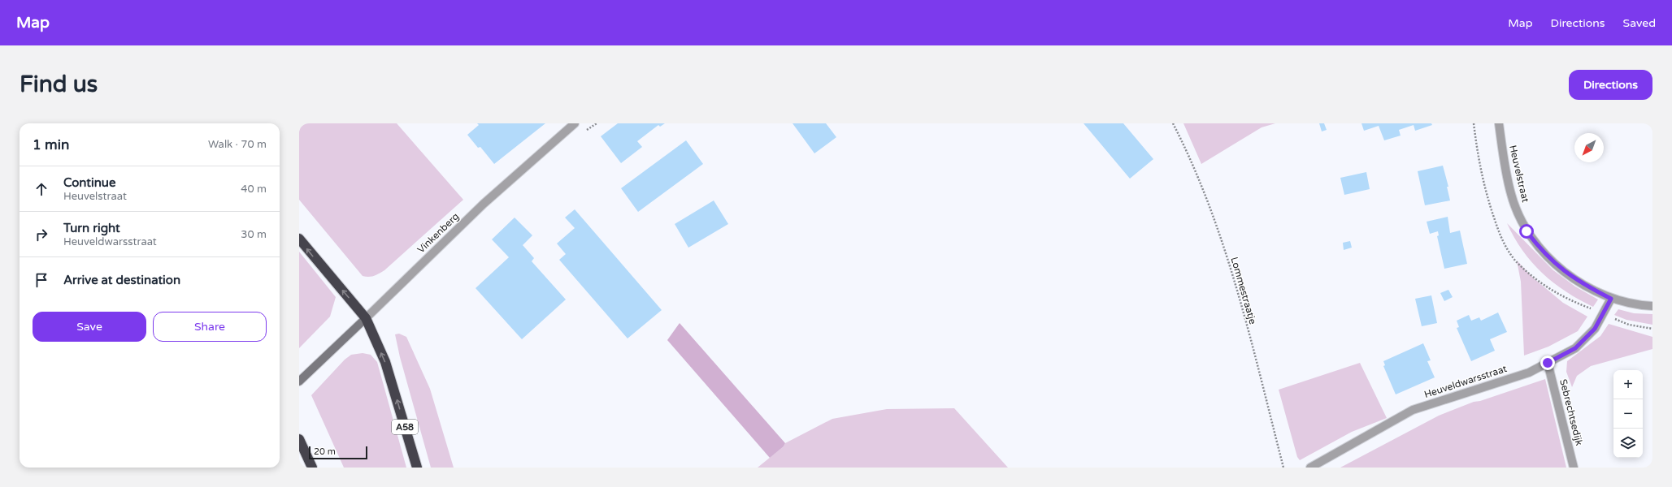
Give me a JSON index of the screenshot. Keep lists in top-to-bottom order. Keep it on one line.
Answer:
{"streets":{"highway":["A58"],"main road":["Vinkenberg"],"street":["Heuvelstraat","Heuveldwarsstraat","Sebrechtsedijk"],"path":["Lommestraatje"]},"crossings":[["Heuvelstraat","Heuveldwarsstraat"],["Vinkenberg","A58"],["Heuveldwarsstraat","Sebrechtsedijk"]],"scale_bar":"20 m","north":"bottom left","page":{"header":"Map","nav":["Map","Directions","Saved"],"buttons":["Directions",["Save","Share"]],"title":"Find us","heading":["1 min","Walk · 70 m"],"list":[["Continue","Heuvelstraat","40 m"],["Turn right","Heuveldwarsstraat","30 m"],"Arrive at destination"],"map_buttons":["+","−"],"scale":"20 m"}}
